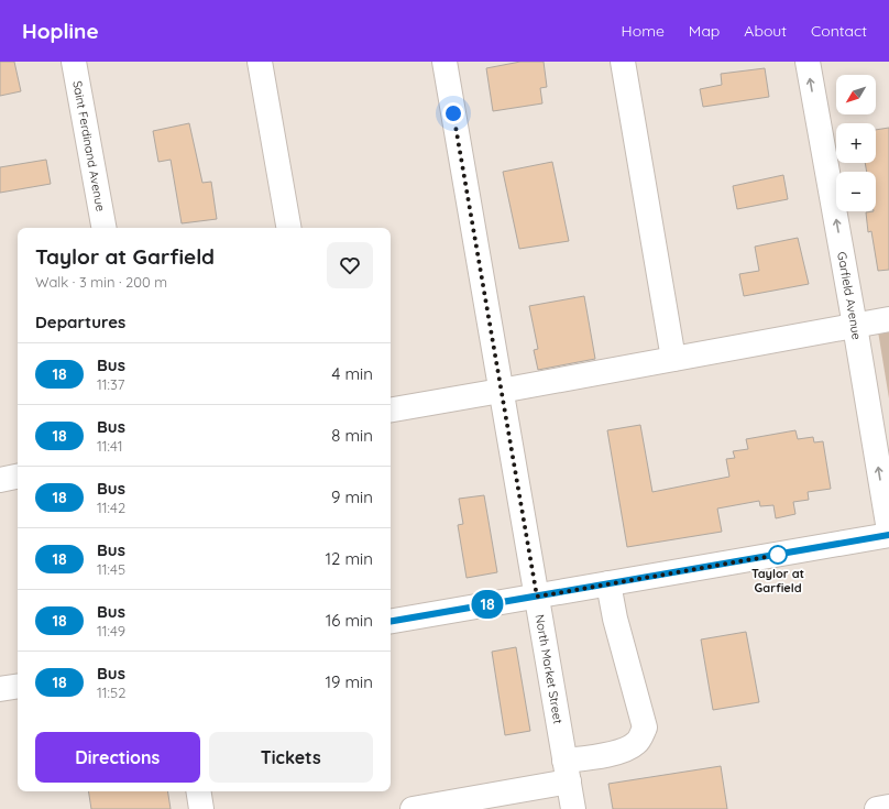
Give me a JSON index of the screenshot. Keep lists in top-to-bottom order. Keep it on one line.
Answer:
{"streets":{"street":["Saint Ferdinand Avenue","Garfield Avenue","North Market Street"]},"places":["Taylor at Garfield"],"lines":["bus line 18"],"north":"bottom left","page":{"header":"Hopline","nav":["Home","Map","About","Contact"],"on_map":"18","map_buttons":["+","−"],"heading":[["Taylor at Garfield","Walk · 3 min · 200 m"],"Departures"],"list":[{"mark":"18","name":"Bus","note":"11:37","value":"4 min"},{"mark":"18","name":"Bus","note":"11:41","value":"8 min"},{"mark":"18","name":"Bus","note":"11:42","value":"9 min"},{"mark":"18","name":"Bus","note":"11:45","value":"12 min"},{"mark":"18","name":"Bus","note":"11:49","value":"16 min"},{"mark":"18","name":"Bus","note":"11:52","value":"19 min"}],"buttons":["Directions","Tickets"]}}
